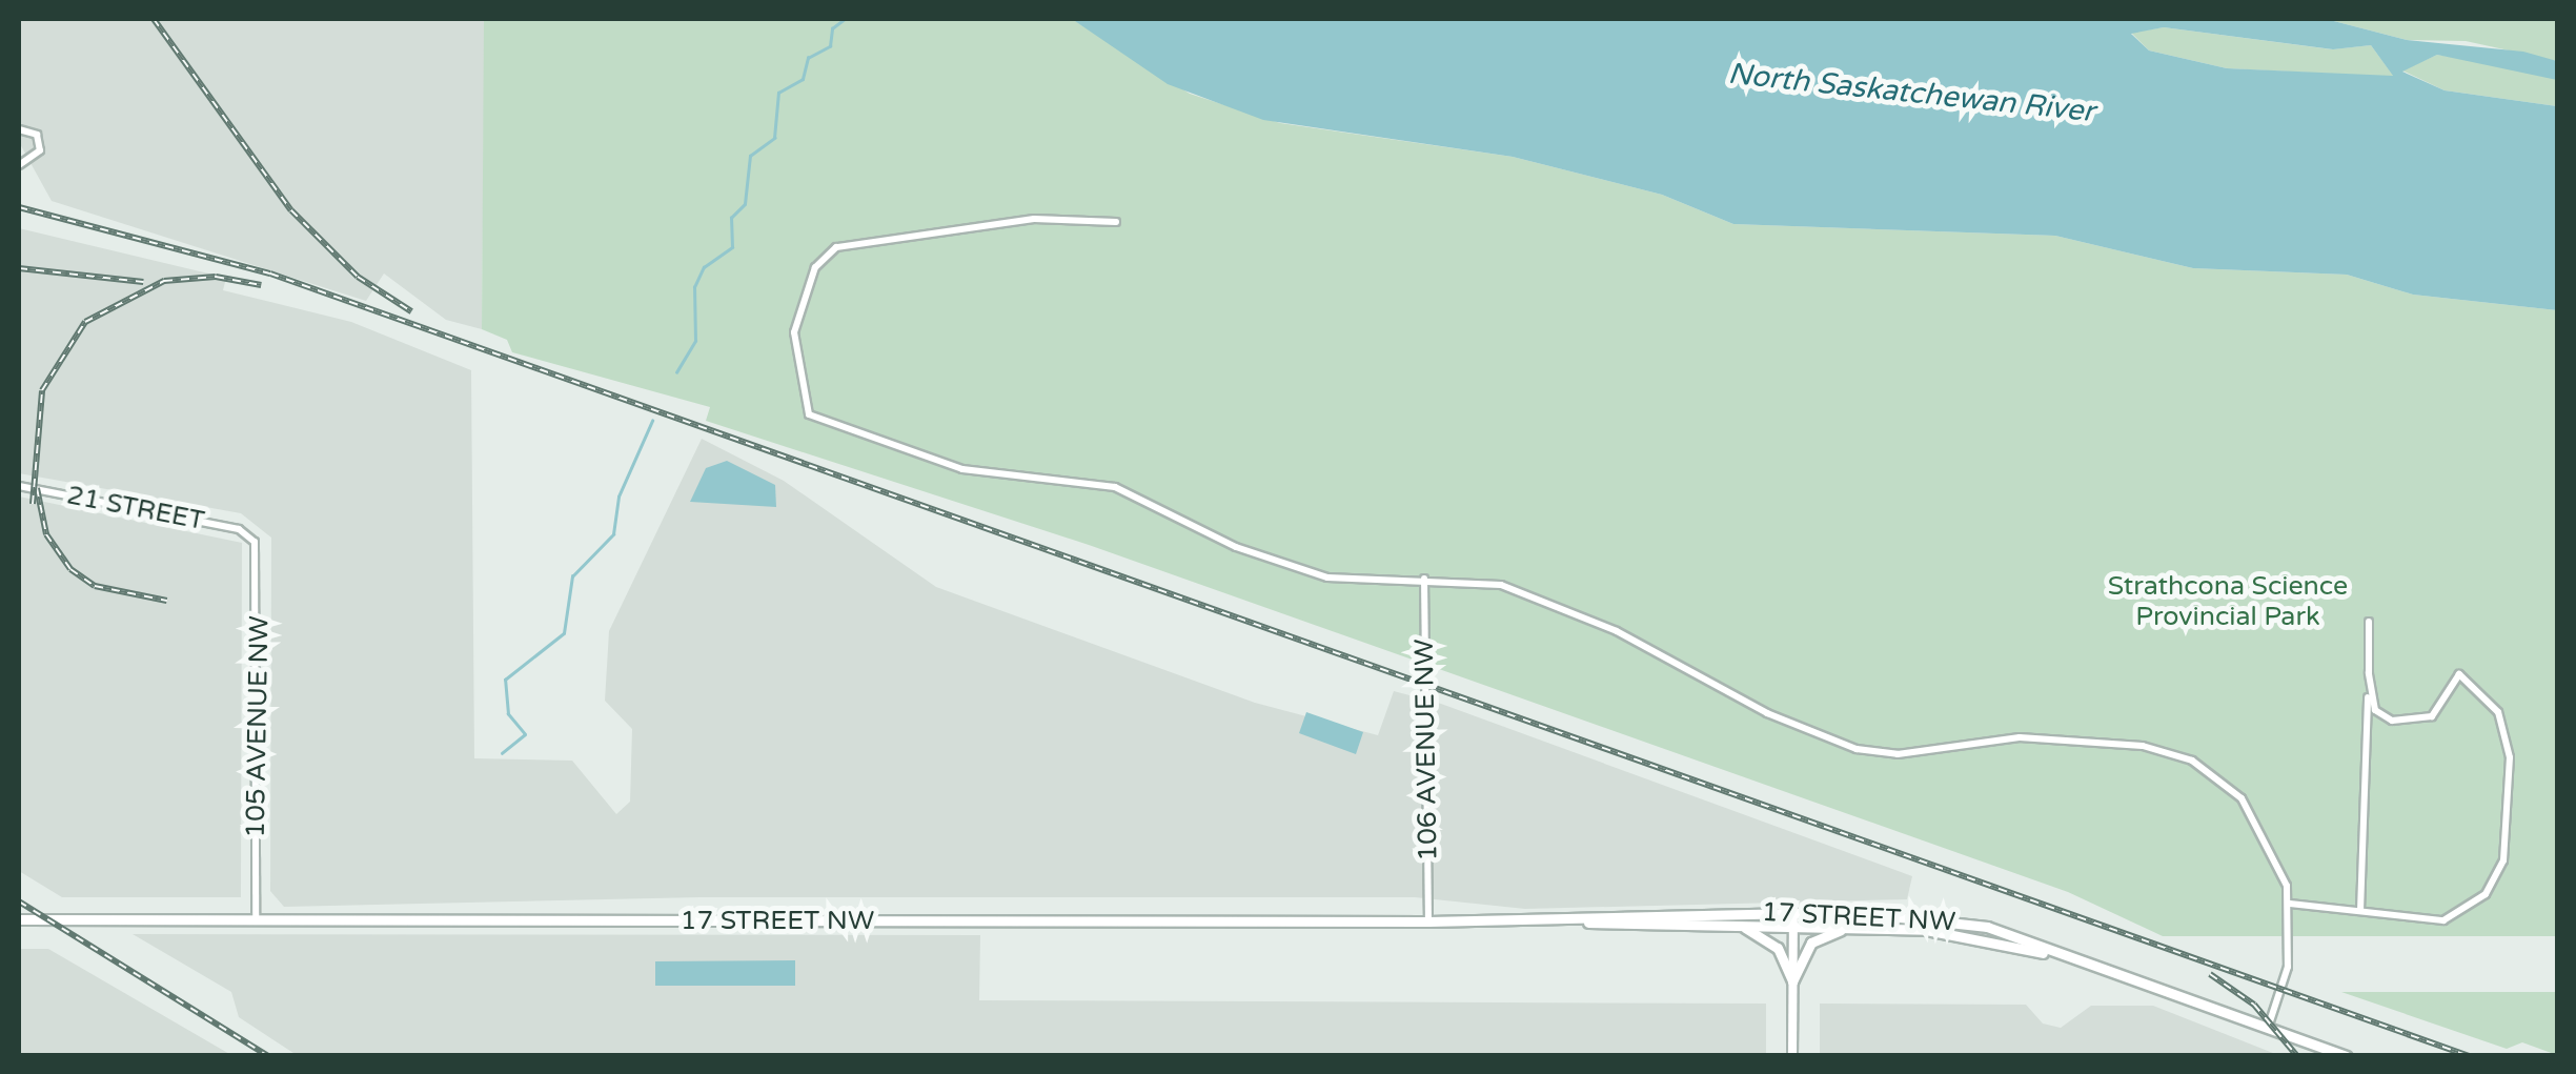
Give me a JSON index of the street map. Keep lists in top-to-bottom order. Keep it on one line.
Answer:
{"streets":{"main road":["17 STREET NW"],"street":["21 STREET","105 AVENUE NW","106 AVENUE NW"]},"crossings":[["21 STREET","105 AVENUE NW"],["105 AVENUE NW","17 STREET NW"],["106 AVENUE NW","17 STREET NW"]],"water":["North Saskatchewan River"],"parks":["Strathcona Science Provincial Park"]}
